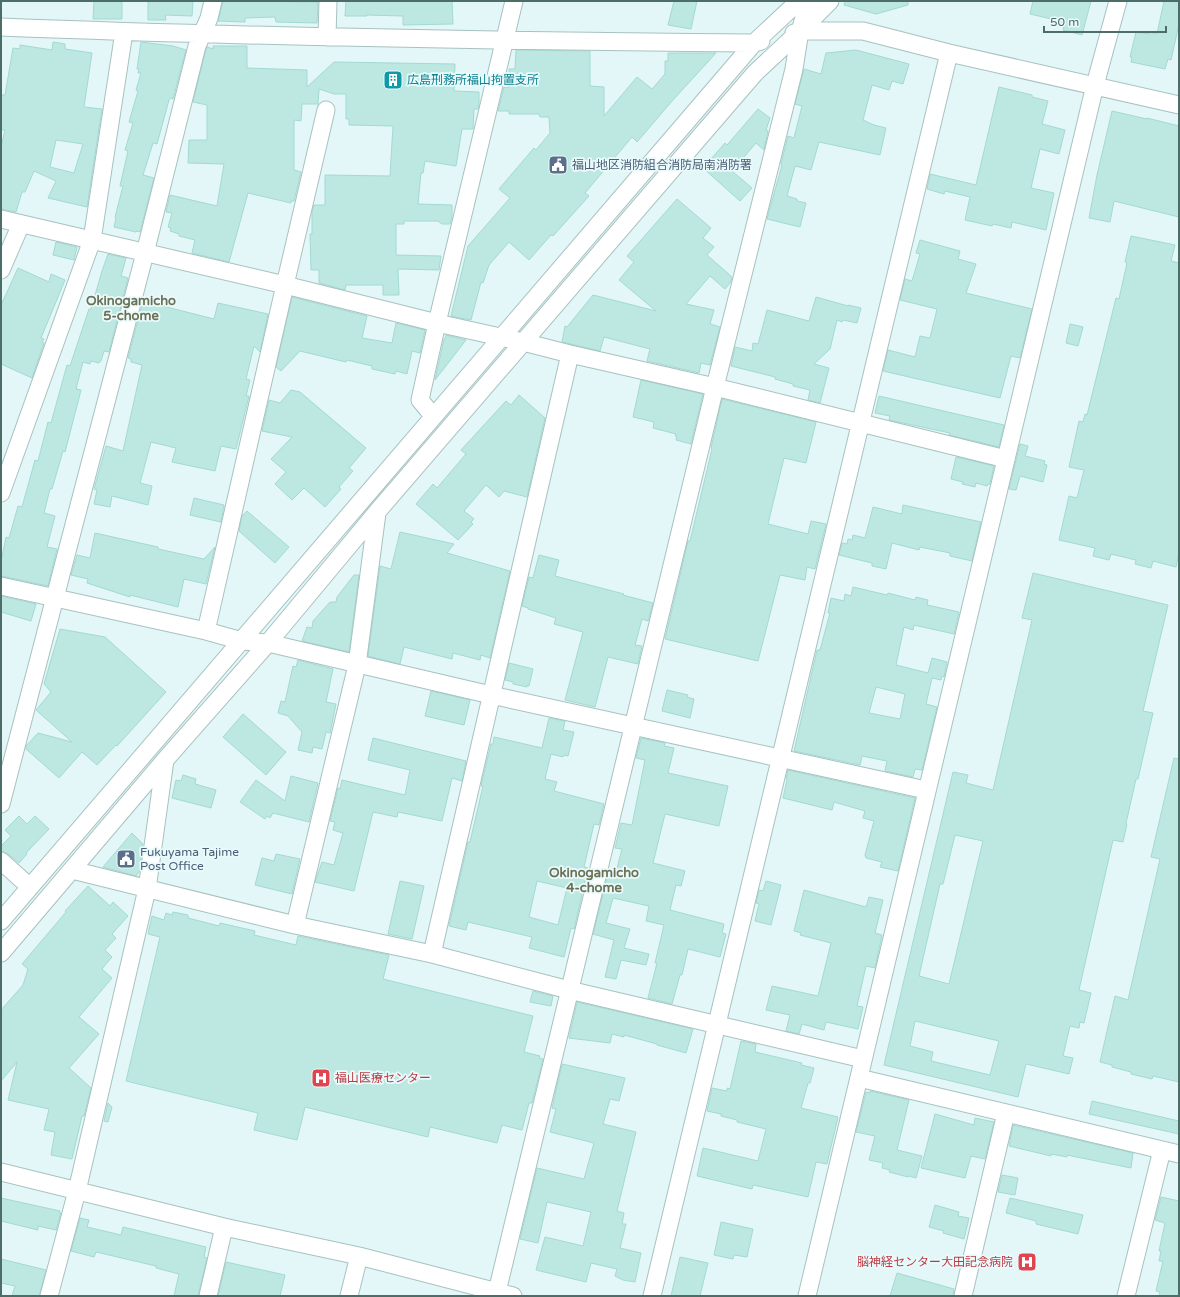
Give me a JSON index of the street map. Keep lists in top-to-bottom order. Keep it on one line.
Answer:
{"districts":["Okinogamicho 5-chome","Okinogamicho 4-chome"],"places":{"building":["広島刑務所福山拘置支所"],"public building":["福山地区消防組合消防局南消防署","Fukuyama Tajime Post Office"],"hospital":["福山医療センター","脳神経センター大田記念病院"]},"scale_bar":"50 m"}
